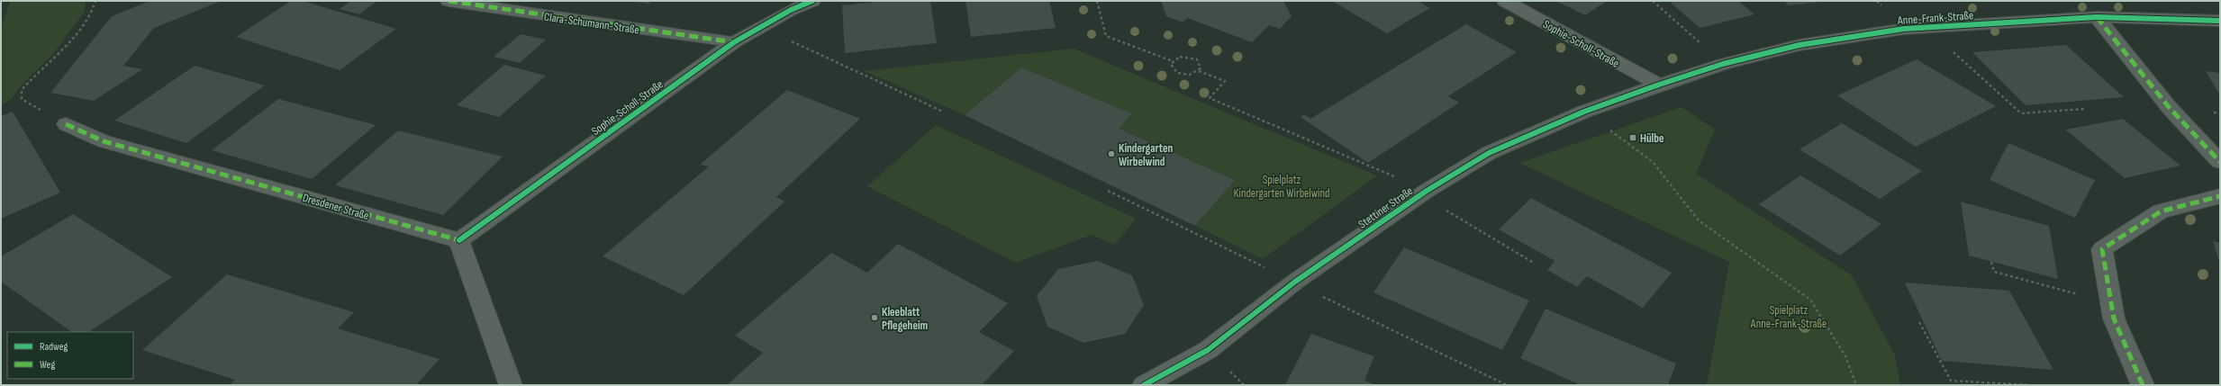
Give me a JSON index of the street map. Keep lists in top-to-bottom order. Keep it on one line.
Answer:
{"streets":{"street":["Anne-Frank-Straße","Clara-Schumann-Straße","Sophie-Scholl-Straße","Dresdener Straße","Stettiner Straße"]},"crossings":[["Anne-Frank-Straße","Sophie-Scholl-Straße"],["Anne-Frank-Straße","Stettiner Straße"],["Clara-Schumann-Straße","Sophie-Scholl-Straße"],["Sophie-Scholl-Straße","Dresdener Straße"],["Sophie-Scholl-Straße","Stettiner Straße"]],"parks":["Spielplatz Kindergarten Wirbelwind","Spielplatz Anne-Frank-Straße"],"places":{"transit":["Hülbe"],"other":["Kindergarten Wirbelwind","Kleeblatt Pflegeheim"]},"legend":["Radweg","Weg"]}
